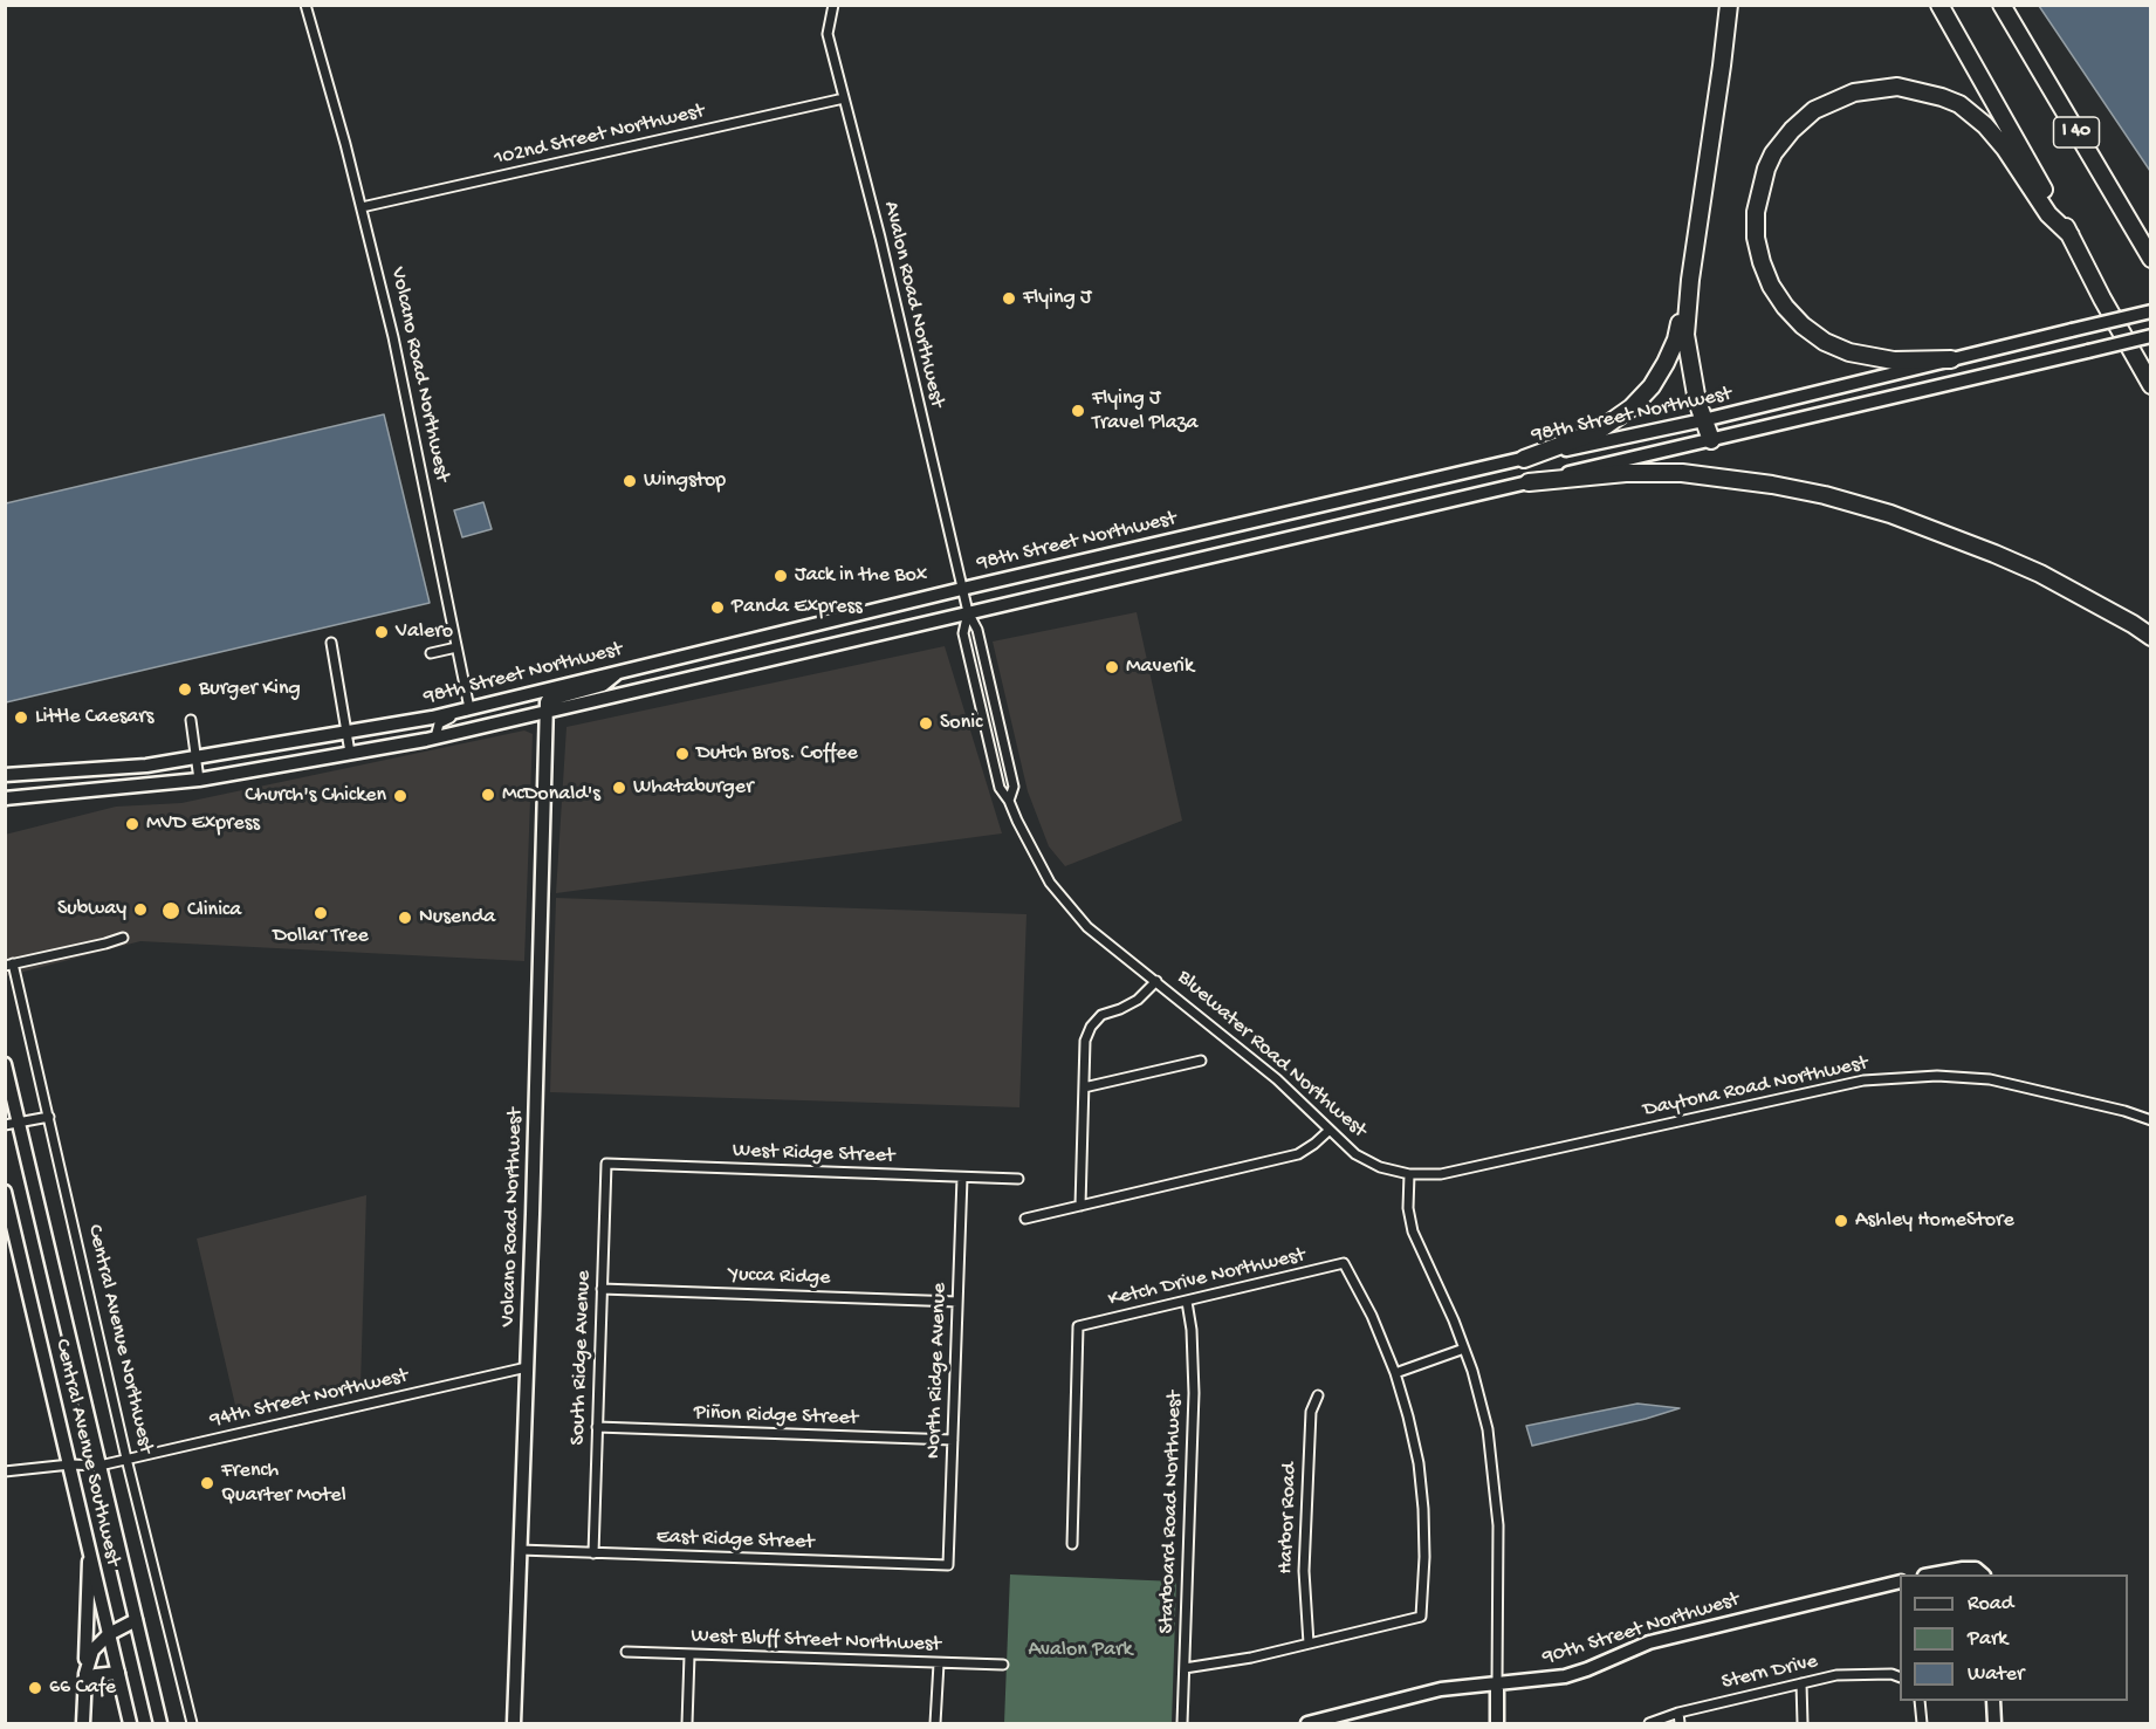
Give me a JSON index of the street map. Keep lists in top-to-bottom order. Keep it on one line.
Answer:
{"streets":{"highway":["I 40"],"main road":["Volcano Road Northwest","98th Street Northwest","Central Avenue Southwest","90th Street Northwest"],"street":["102nd Street Northwest","Avalon Road Northwest","Bluewater Road Northwest","Daytona Road Northwest","West Ridge Street","Yucca Ridge","Ketch Drive Northwest","Central Avenue Northwest","South Ridge Avenue","North Ridge Avenue","94th Street Northwest","Piñon Ridge Street","Starboard Road Northwest","Harbor Road","East Ridge Street","West Bluff Street Northwest","Stern Drive"]},"crossings":[["102nd Street Northwest","Avalon Road Northwest"],["102nd Street Northwest","Volcano Road Northwest"],["Avalon Road Northwest","98th Street Northwest"],["Avalon Road Northwest","Bluewater Road Northwest"],["Volcano Road Northwest","98th Street Northwest"],["Volcano Road Northwest","94th Street Northwest"],["Volcano Road Northwest","East Ridge Street"],["98th Street Northwest","Bluewater Road Northwest"],["Bluewater Road Northwest","Daytona Road Northwest"],["West Ridge Street","South Ridge Avenue"],["West Ridge Street","North Ridge Avenue"],["Yucca Ridge","South Ridge Avenue"],["Yucca Ridge","North Ridge Avenue"],["Ketch Drive Northwest","Starboard Road Northwest"],["Central Avenue Northwest","94th Street Northwest"],["South Ridge Avenue","Piñon Ridge Street"],["South Ridge Avenue","East Ridge Street"],["North Ridge Avenue","Piñon Ridge Street"],["North Ridge Avenue","East Ridge Street"],["94th Street Northwest","Central Avenue Southwest"]],"parks":["Avalon Park"],"places":["Flying J","Flying J Travel Plaza","Wingstop","Jack in the Box","Panda Express","Valero","Maverik","Burger King","Little Caesars","Sonic","Dutch Bros. Coffee","Whataburger","McDonald's","Church's Chicken","MVD Express","Subway","Clinica","Dollar Tree","Nusenda","Ashley HomeStore","French Quarter Motel","66 Cafe"],"legend":["Road","Park","Water"]}
